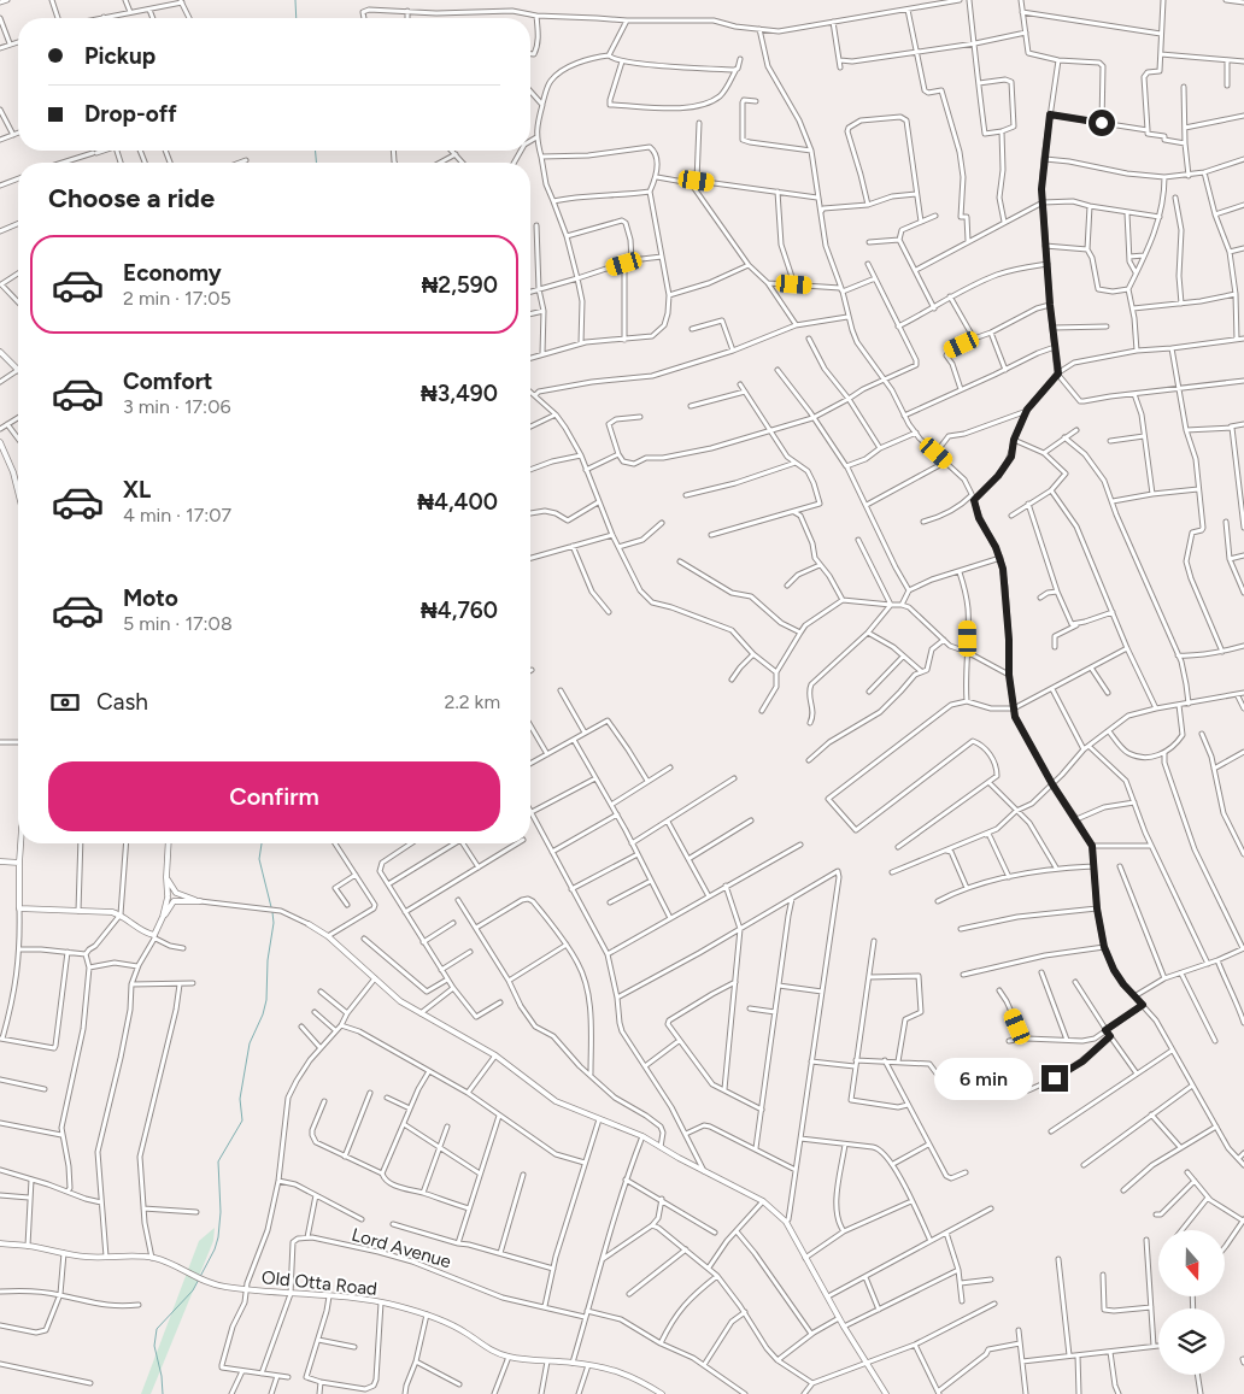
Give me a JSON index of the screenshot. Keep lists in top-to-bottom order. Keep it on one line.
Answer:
{"streets":{"street":["Lord Avenue","Old Otta Road"]},"north":"bottom","page":{"banner":["Pickup","Drop-off"],"heading":"Choose a ride","list":[{"name":"Economy","note":"2 min · 17:05","value":"₦2,590"},{"name":"Comfort","note":"3 min · 17:06","value":"₦3,490"},{"name":"XL","note":"4 min · 17:07","value":"₦4,400"},{"name":"Moto","note":"5 min · 17:08","value":"₦4,760"}],"pay":["Cash","2.2 km"],"buttons":"Confirm","bubble":"6 min"}}
